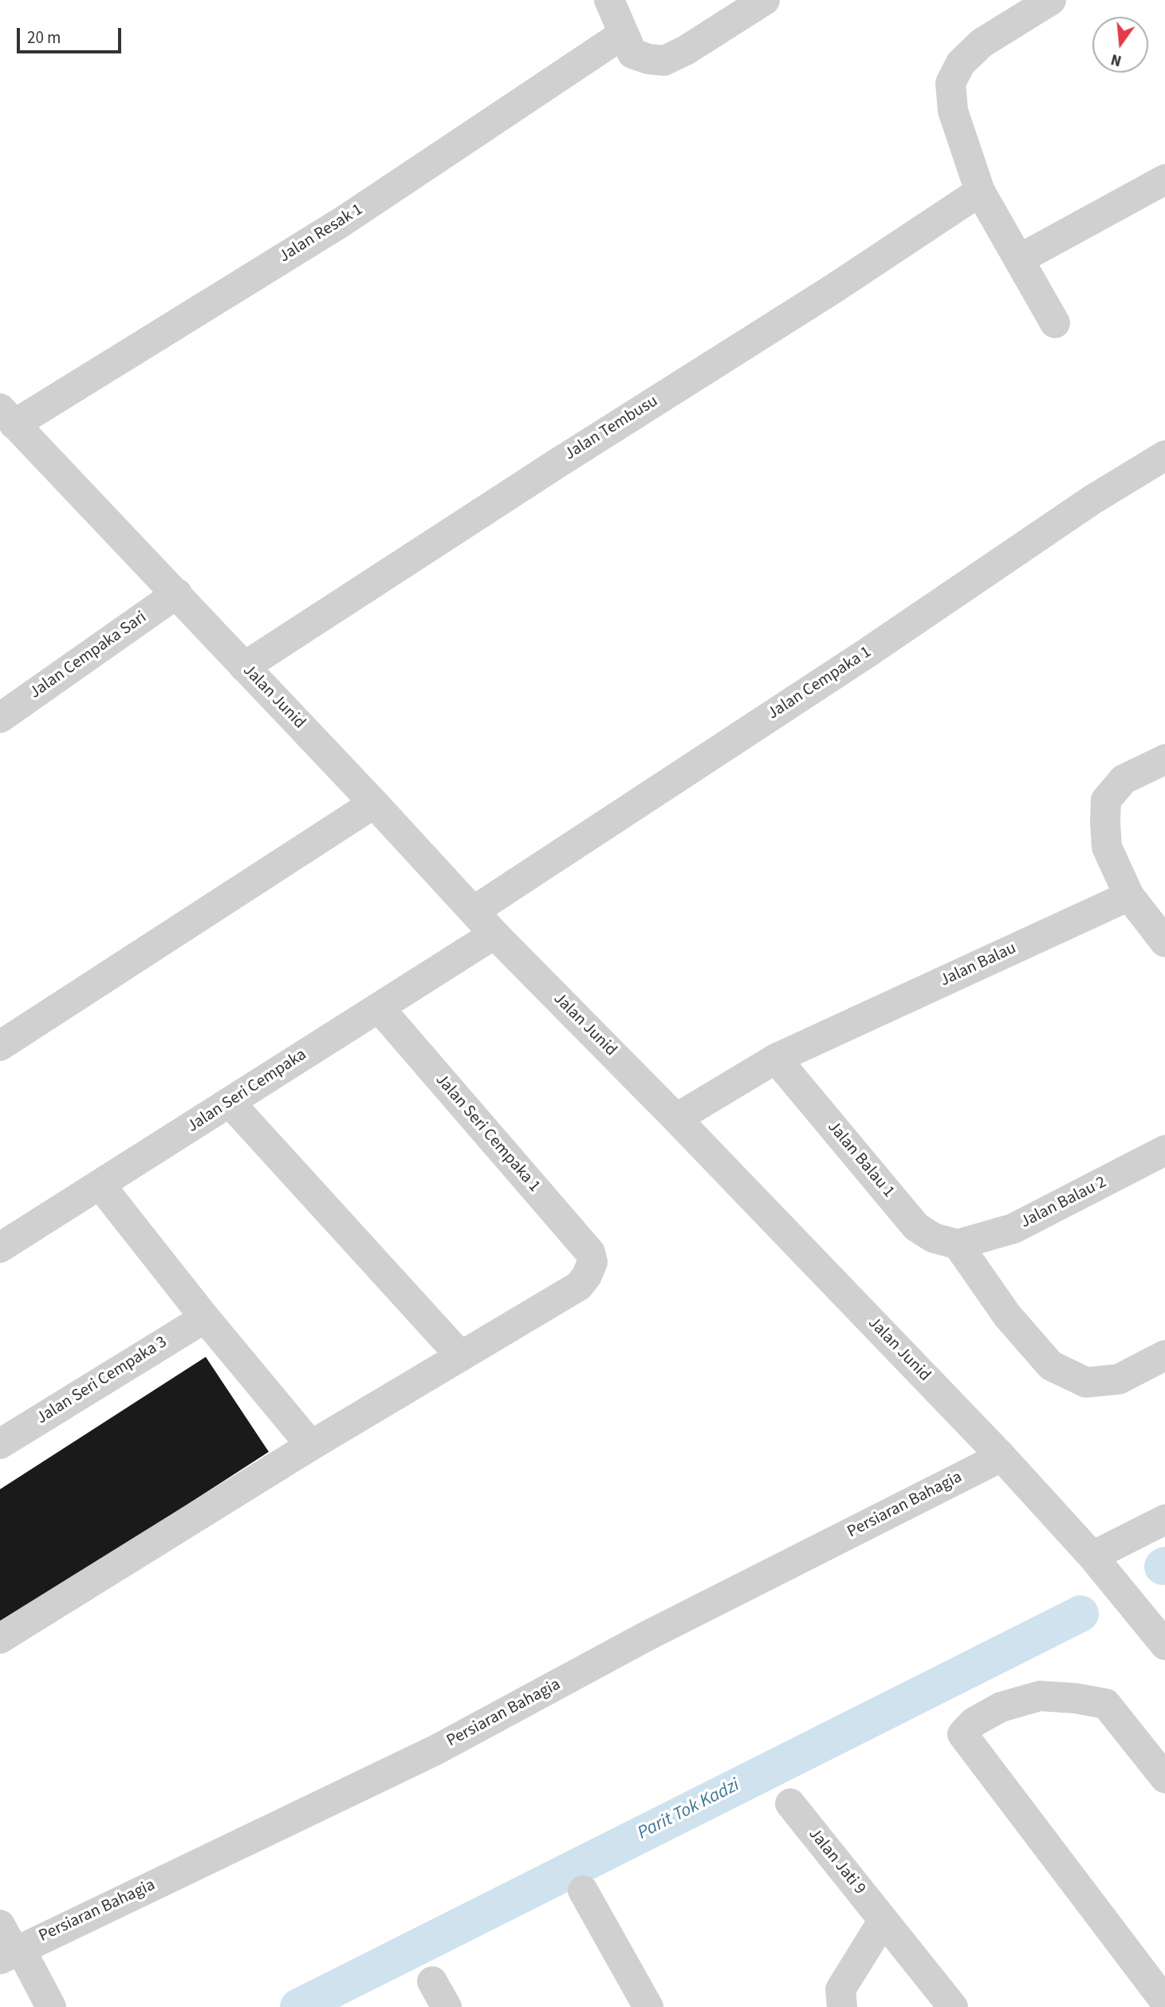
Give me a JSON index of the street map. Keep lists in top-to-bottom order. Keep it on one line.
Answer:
{"streets":{"street":["Jalan Resak 1","Jalan Tembusu","Jalan Cempaka Sari","Jalan Cempaka 1","Jalan Junid","Jalan Balau","Jalan Seri Cempaka","Jalan Seri Cempaka 1","Jalan Balau 1","Jalan Balau 2","Jalan Seri Cempaka 3","Persiaran Bahagia","Jalan Jati 9"]},"crossings":[["Jalan Resak 1","Jalan Junid"],["Jalan Tembusu","Jalan Junid"],["Jalan Cempaka Sari","Jalan Junid"],["Jalan Cempaka 1","Jalan Junid"],["Jalan Junid","Jalan Balau"],["Jalan Junid","Jalan Seri Cempaka"],["Jalan Junid","Persiaran Bahagia"],["Jalan Balau","Jalan Balau 1"],["Jalan Seri Cempaka","Jalan Seri Cempaka 1"],["Jalan Balau 1","Jalan Balau 2"]],"water":["Parit Tok Kadzi"],"scale_bar":"20 m","north":"bottom"}
